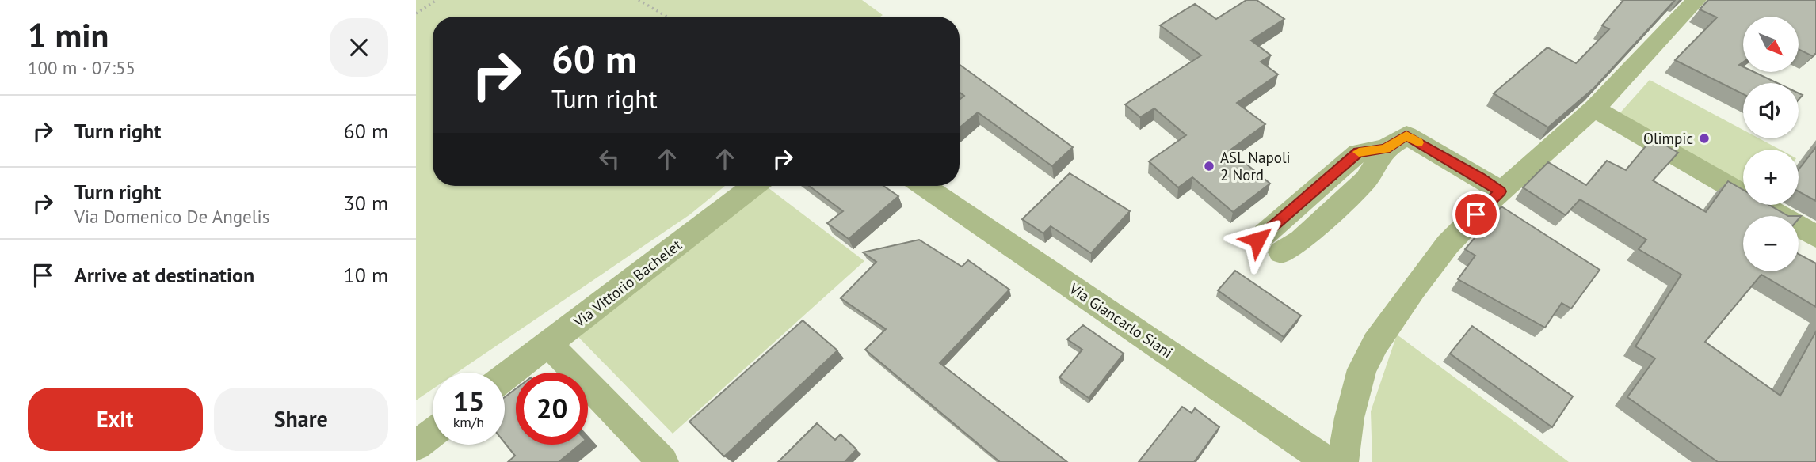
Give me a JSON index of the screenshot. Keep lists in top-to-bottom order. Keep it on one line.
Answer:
{"streets":{"street":["Via Vittorio Bachelet","Via Giancarlo Siani"]},"places":["Olimpic","ASL Napoli 2 Nord"],"north":"bottom right","page":{"heading":["1 min","100 m · 07:55"],"map_buttons":["+","−"],"turn":["60 m","Turn right"],"list":[{"name":"Turn right","value":"60 m"},{"name":"Turn right","note":"Via Domenico De Angelis","value":"30 m"},{"name":"Arrive at destination","value":"10 m"}],"speed":"15 km/h","limit":"20","buttons":["Exit","Share"]}}
